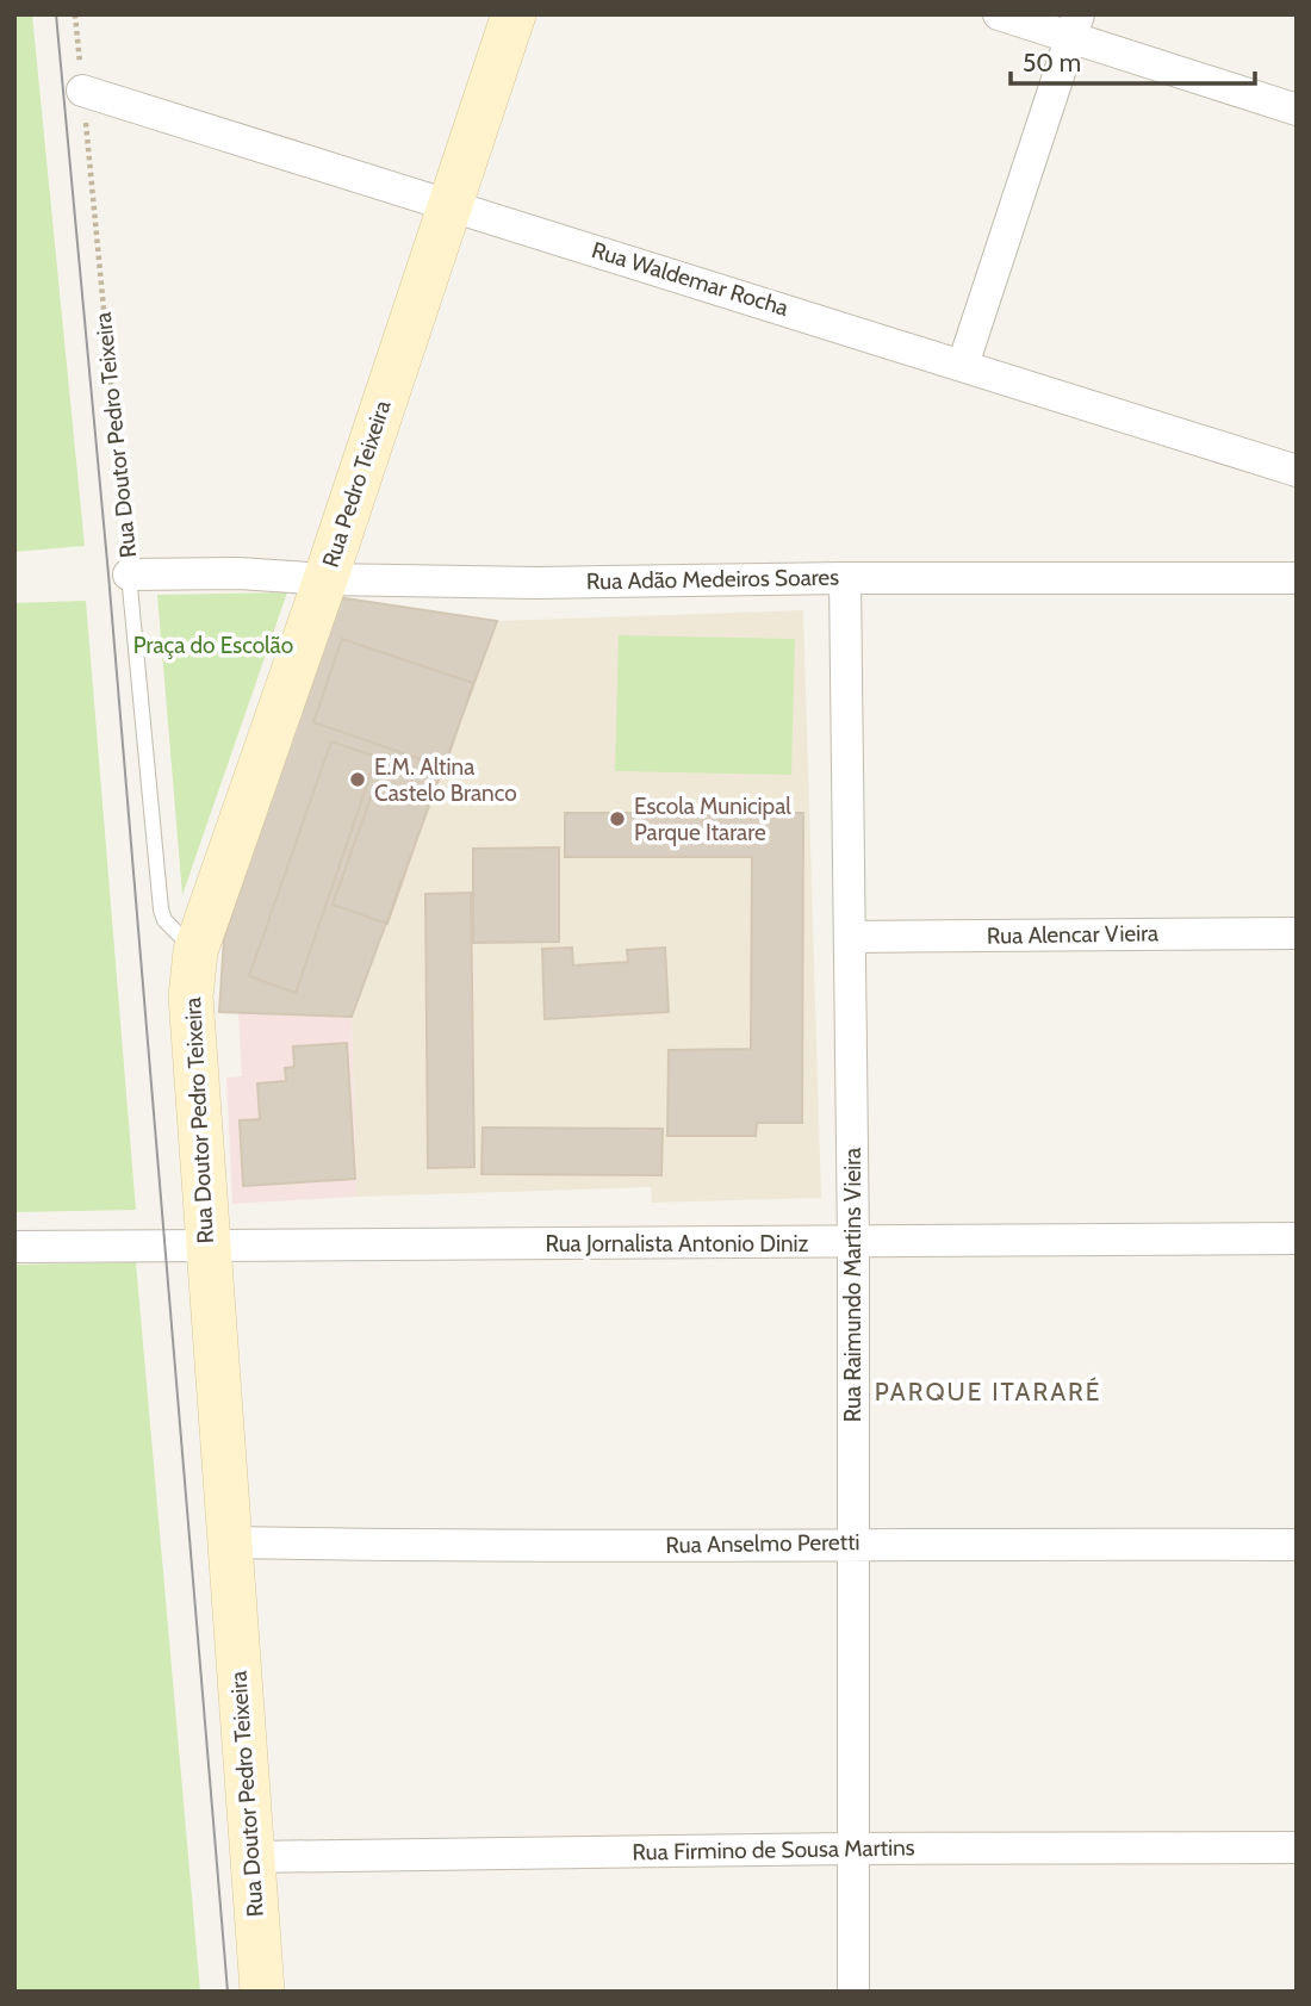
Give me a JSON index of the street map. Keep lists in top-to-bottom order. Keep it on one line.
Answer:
{"streets":{"main road":["Rua Doutor Pedro Teixeira","Rua Pedro Teixeira"],"street":["Rua Waldemar Rocha","Rua Adão Medeiros Soares","Rua Alencar Vieira","Rua Jornalista Antonio Diniz","Rua Raimundo Martins Vieira","Rua Anselmo Peretti","Rua Firmino de Sousa Martins"]},"crossings":[["Rua Waldemar Rocha","Rua Doutor Pedro Teixeira"],["Rua Waldemar Rocha","Rua Pedro Teixeira"],["Rua Doutor Pedro Teixeira","Rua Pedro Teixeira"],["Rua Doutor Pedro Teixeira","Rua Adão Medeiros Soares"],["Rua Doutor Pedro Teixeira","Rua Jornalista Antonio Diniz"],["Rua Doutor Pedro Teixeira","Rua Anselmo Peretti"],["Rua Doutor Pedro Teixeira","Rua Firmino de Sousa Martins"],["Rua Pedro Teixeira","Rua Adão Medeiros Soares"],["Rua Adão Medeiros Soares","Rua Raimundo Martins Vieira"],["Rua Alencar Vieira","Rua Raimundo Martins Vieira"],["Rua Jornalista Antonio Diniz","Rua Raimundo Martins Vieira"],["Rua Raimundo Martins Vieira","Rua Anselmo Peretti"],["Rua Raimundo Martins Vieira","Rua Firmino de Sousa Martins"]],"districts":["PARQUE ITARARÉ"],"parks":["Praça do Escolão"],"places":["E.M. Altina Castelo Branco","Escola Municipal Parque Itarare"],"scale_bar":"50 m"}
